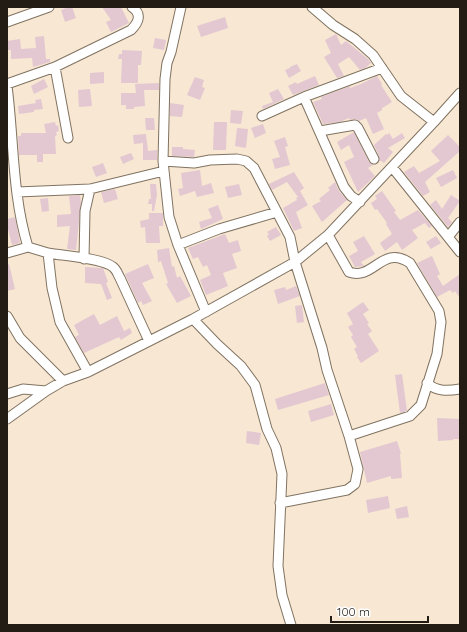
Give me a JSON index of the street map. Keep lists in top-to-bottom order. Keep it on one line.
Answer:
{"scale_bar":"100 m"}
